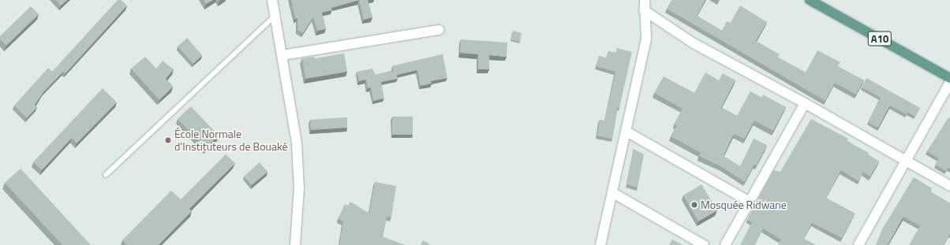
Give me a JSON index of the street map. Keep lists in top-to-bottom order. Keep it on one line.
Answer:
{"streets":{"main road":["A10"]},"places":["École Normale d'Instituteurs de Bouaké","Mosquée Ridwane"]}
